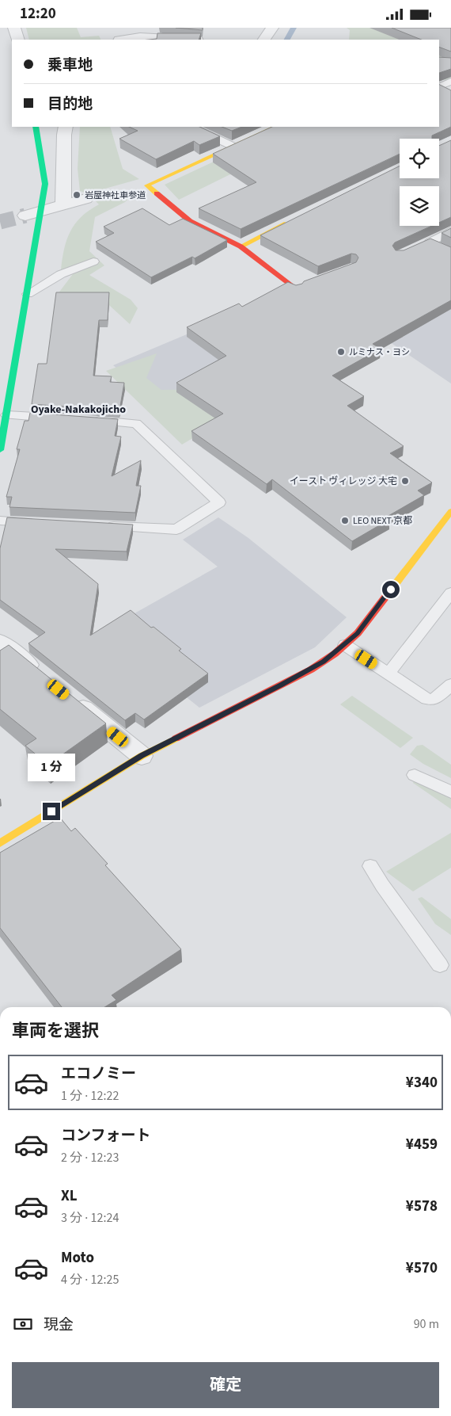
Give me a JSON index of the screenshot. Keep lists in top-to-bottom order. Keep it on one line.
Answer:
{"districts":["Oyake-Nakakojicho"],"places":["岩屋神社車参道","ルミナス・ヨシ","イースト ヴィレッジ 大宅","LEO NEXT 京都"],"page":{"status":"12:20","banner":["乗車地","目的地"],"bubble":"1 分","heading":"車両を選択","list":[{"name":"エコノミー","note":"1 分 · 12:22","value":"¥340"},{"name":"コンフォート","note":"2 分 · 12:23","value":"¥459"},{"name":"XL","note":"3 分 · 12:24","value":"¥578"},{"name":"Moto","note":"4 分 · 12:25","value":"¥570"}],"pay":["現金","90 m"],"buttons":"確定"}}
